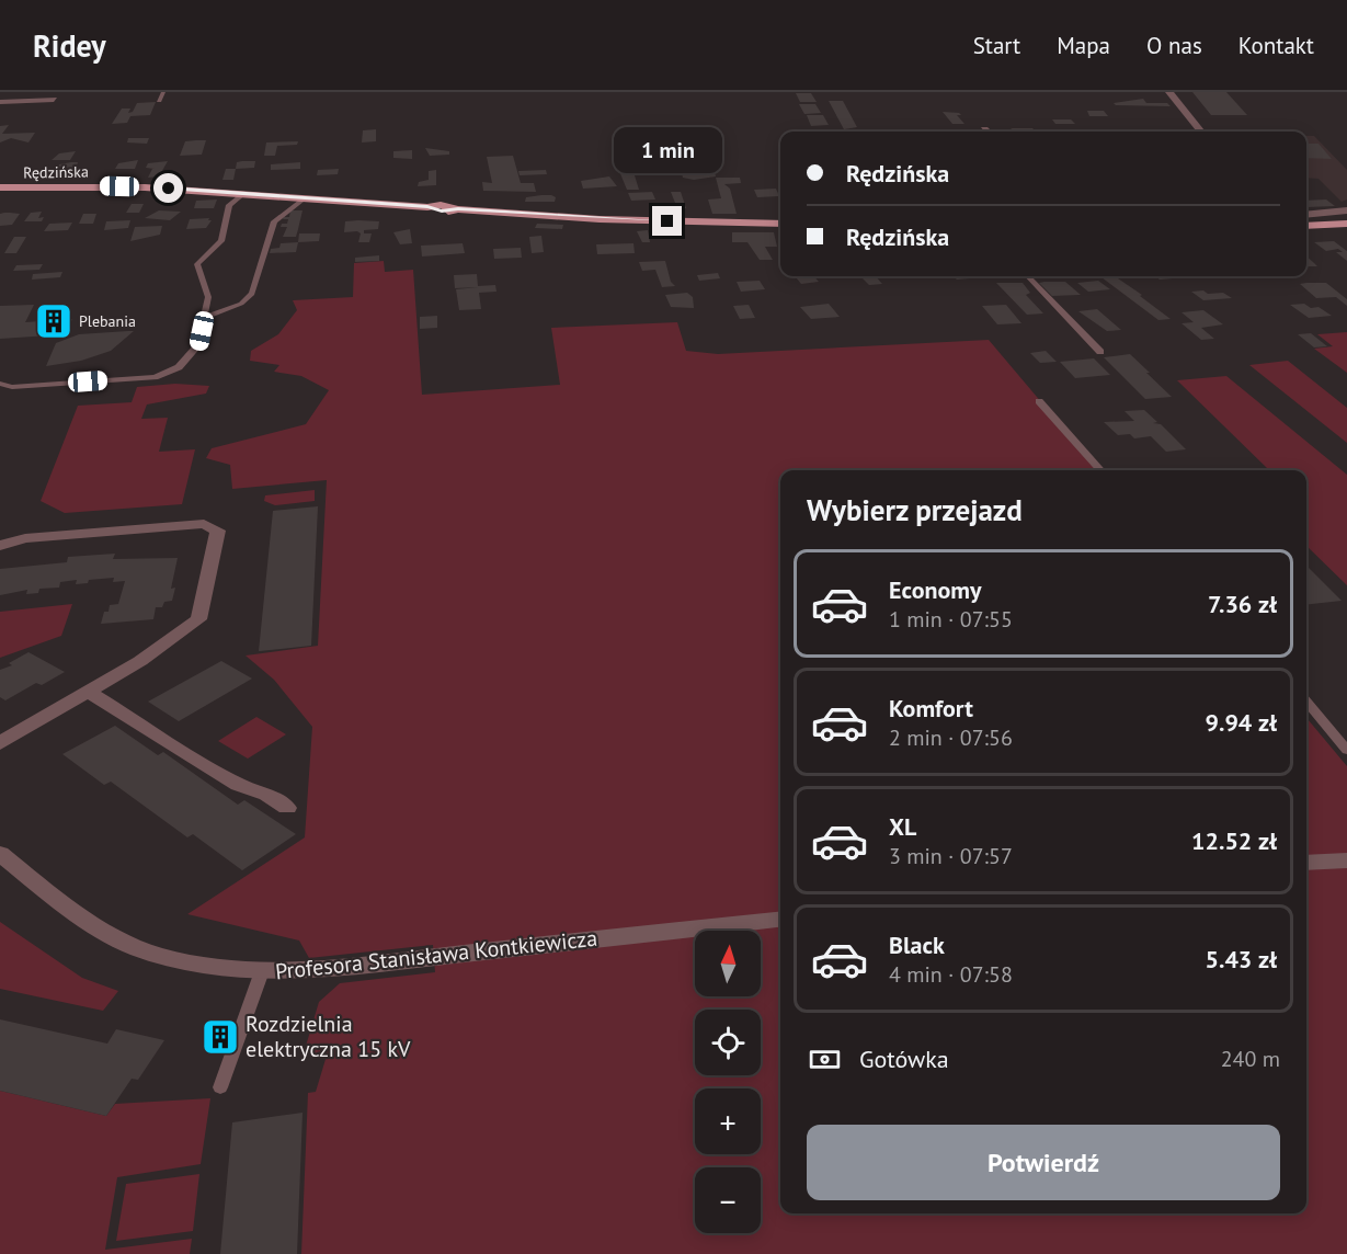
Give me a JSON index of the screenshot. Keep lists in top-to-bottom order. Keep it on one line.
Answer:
{"streets":{"main road":["Rędzińska"],"street":["Profesora Stanisława Kontkiewicza"]},"places":{"building":["Plebania","Rozdzielnia elektryczna 15 kV"]},"north":"top","page":{"header":"Ridey","nav":["Start","Mapa","O nas","Kontakt"],"bubble":"1 min","banner":["Rędzińska","Rędzińska"],"heading":"Wybierz przejazd","list":[{"name":"Economy","note":"1 min · 07:55","value":"7.36 zł"},{"name":"Komfort","note":"2 min · 07:56","value":"9.94 zł"},{"name":"XL","note":"3 min · 07:57","value":"12.52 zł"},{"name":"Black","note":"4 min · 07:58","value":"5.43 zł"}],"map_buttons":["+","−"],"pay":["Gotówka","240 m"],"buttons":"Potwierdź"}}
